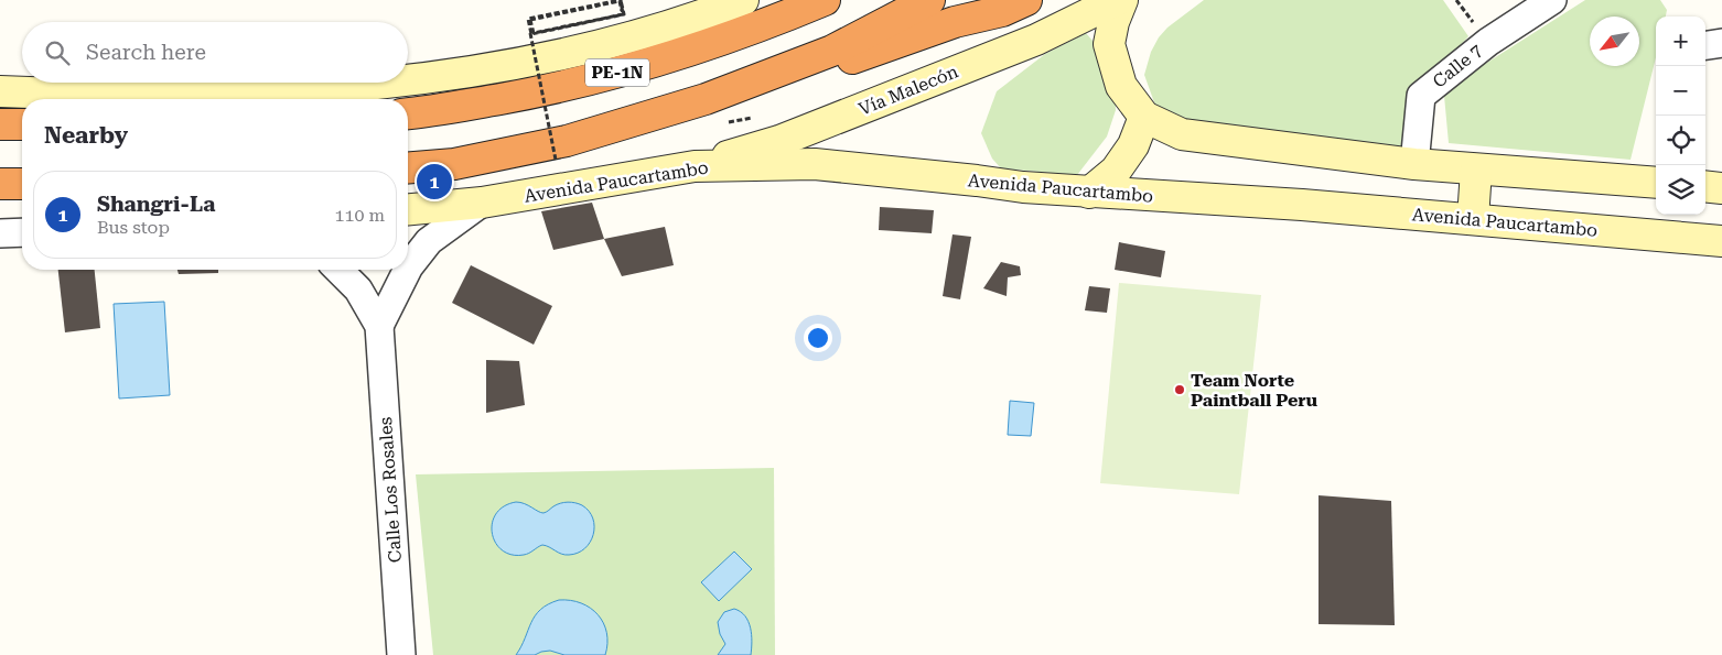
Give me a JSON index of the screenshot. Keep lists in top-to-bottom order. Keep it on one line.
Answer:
{"streets":{"highway":["PE-1N"],"main road":["Vía Malecón","Avenida Paucartambo"],"street":["Calle 7","Calle Los Rosales"]},"crossings":[["Vía Malecón","Avenida Paucartambo"]],"places":["Team Norte Paintball Peru"],"north":"bottom left","page":{"map_buttons":["+","−"],"search":"Search here","heading":"Nearby","pins":"1","list":[{"mark":"1","name":"Shangri-La","note":"Bus stop","value":"110 m"}]}}
